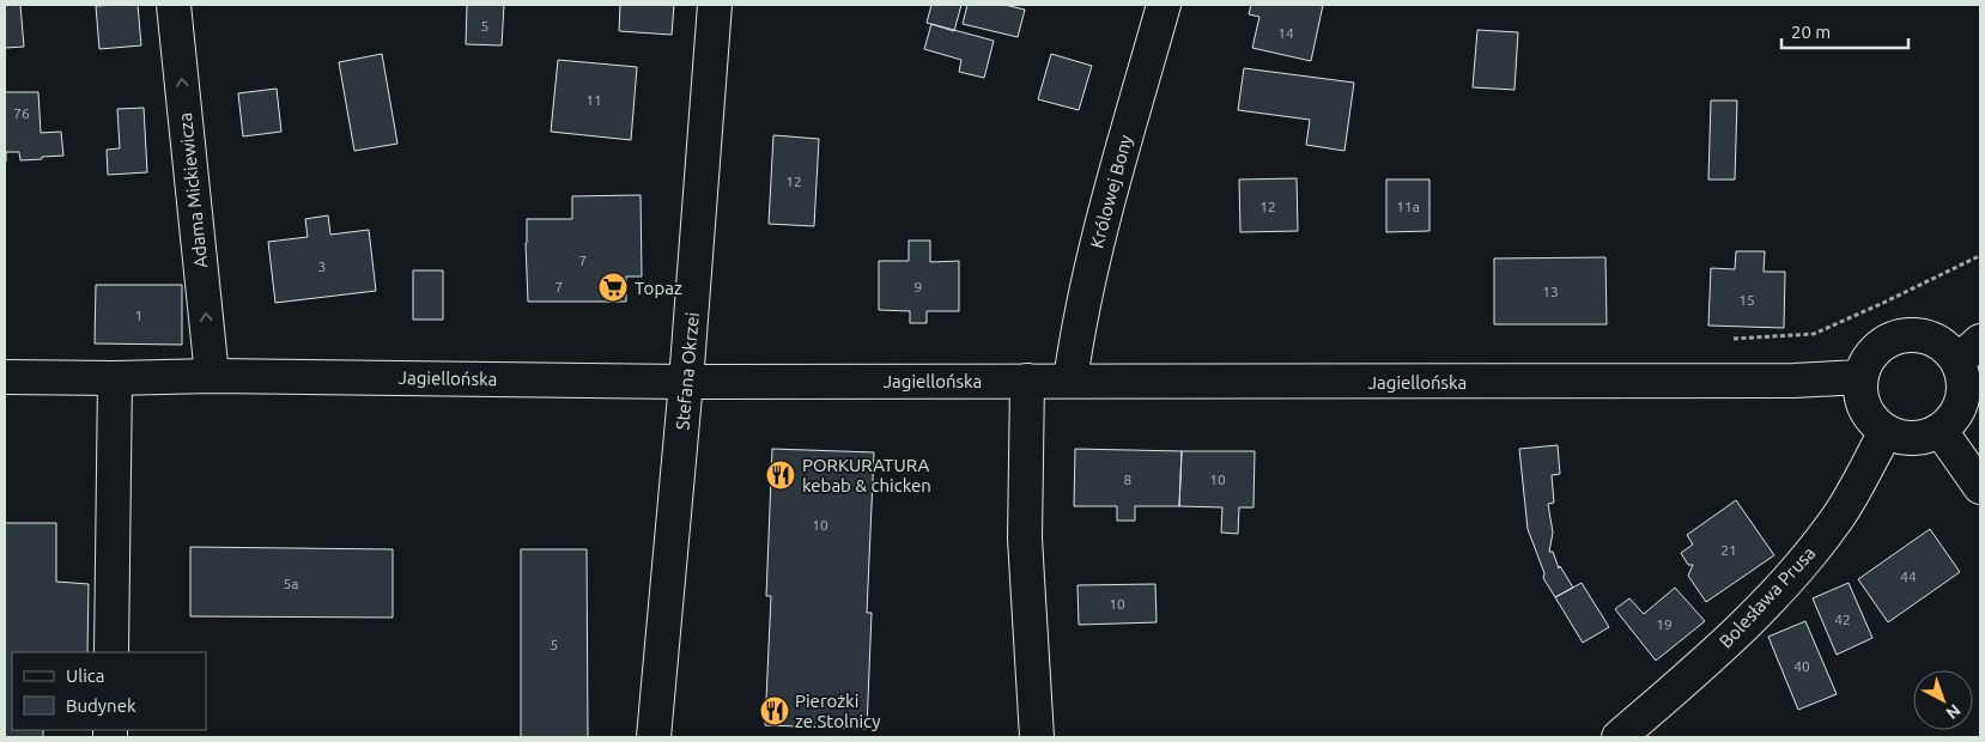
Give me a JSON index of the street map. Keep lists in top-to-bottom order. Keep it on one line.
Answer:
{"streets":{"street":["Adama Mickiewicza","Królowej Bony","Stefana Okrzei","Jagiellońska","Bolesława Prusa"]},"crossings":[["Adama Mickiewicza","Jagiellońska"],["Królowej Bony","Jagiellońska"],["Stefana Okrzei","Jagiellońska"],["Jagiellońska","Bolesława Prusa"]],"one_way":["Adama Mickiewicza"],"places":{"supermarket":["Topaz"],"restaurant":["PORKURATURA kebab & chicken","Pierożki ze Stolnicy"]},"house_numbers":["5","14","11","76","12","12","11a","7","3","7","9","13","15","1","8","10","10","21","44","5a","10","42","19","5","40"],"legend":["Ulica","Budynek"],"scale_bar":"20 m","north":"bottom right"}
